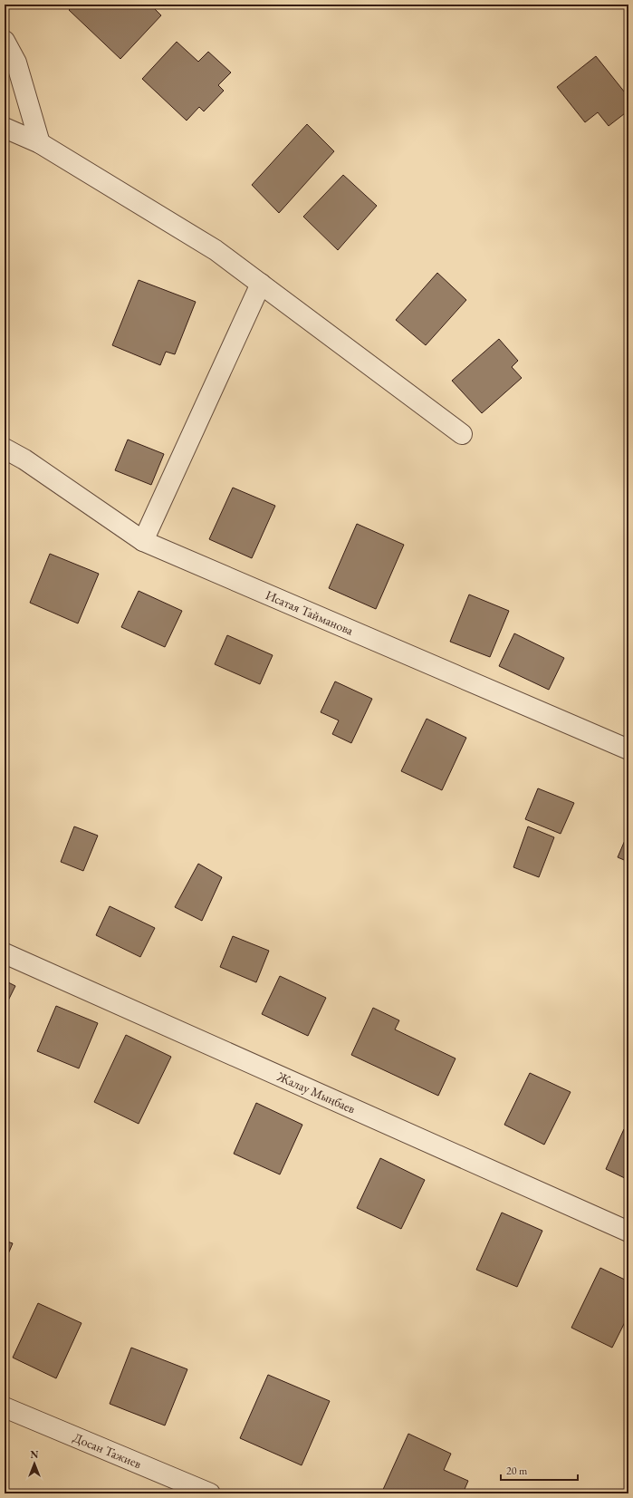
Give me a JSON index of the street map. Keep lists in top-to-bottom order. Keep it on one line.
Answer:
{"streets":{"street":["Исатая Тайманова","Жалау Мыңбаев","Досан Тажиев"]},"scale_bar":"20 m","north":"top"}
